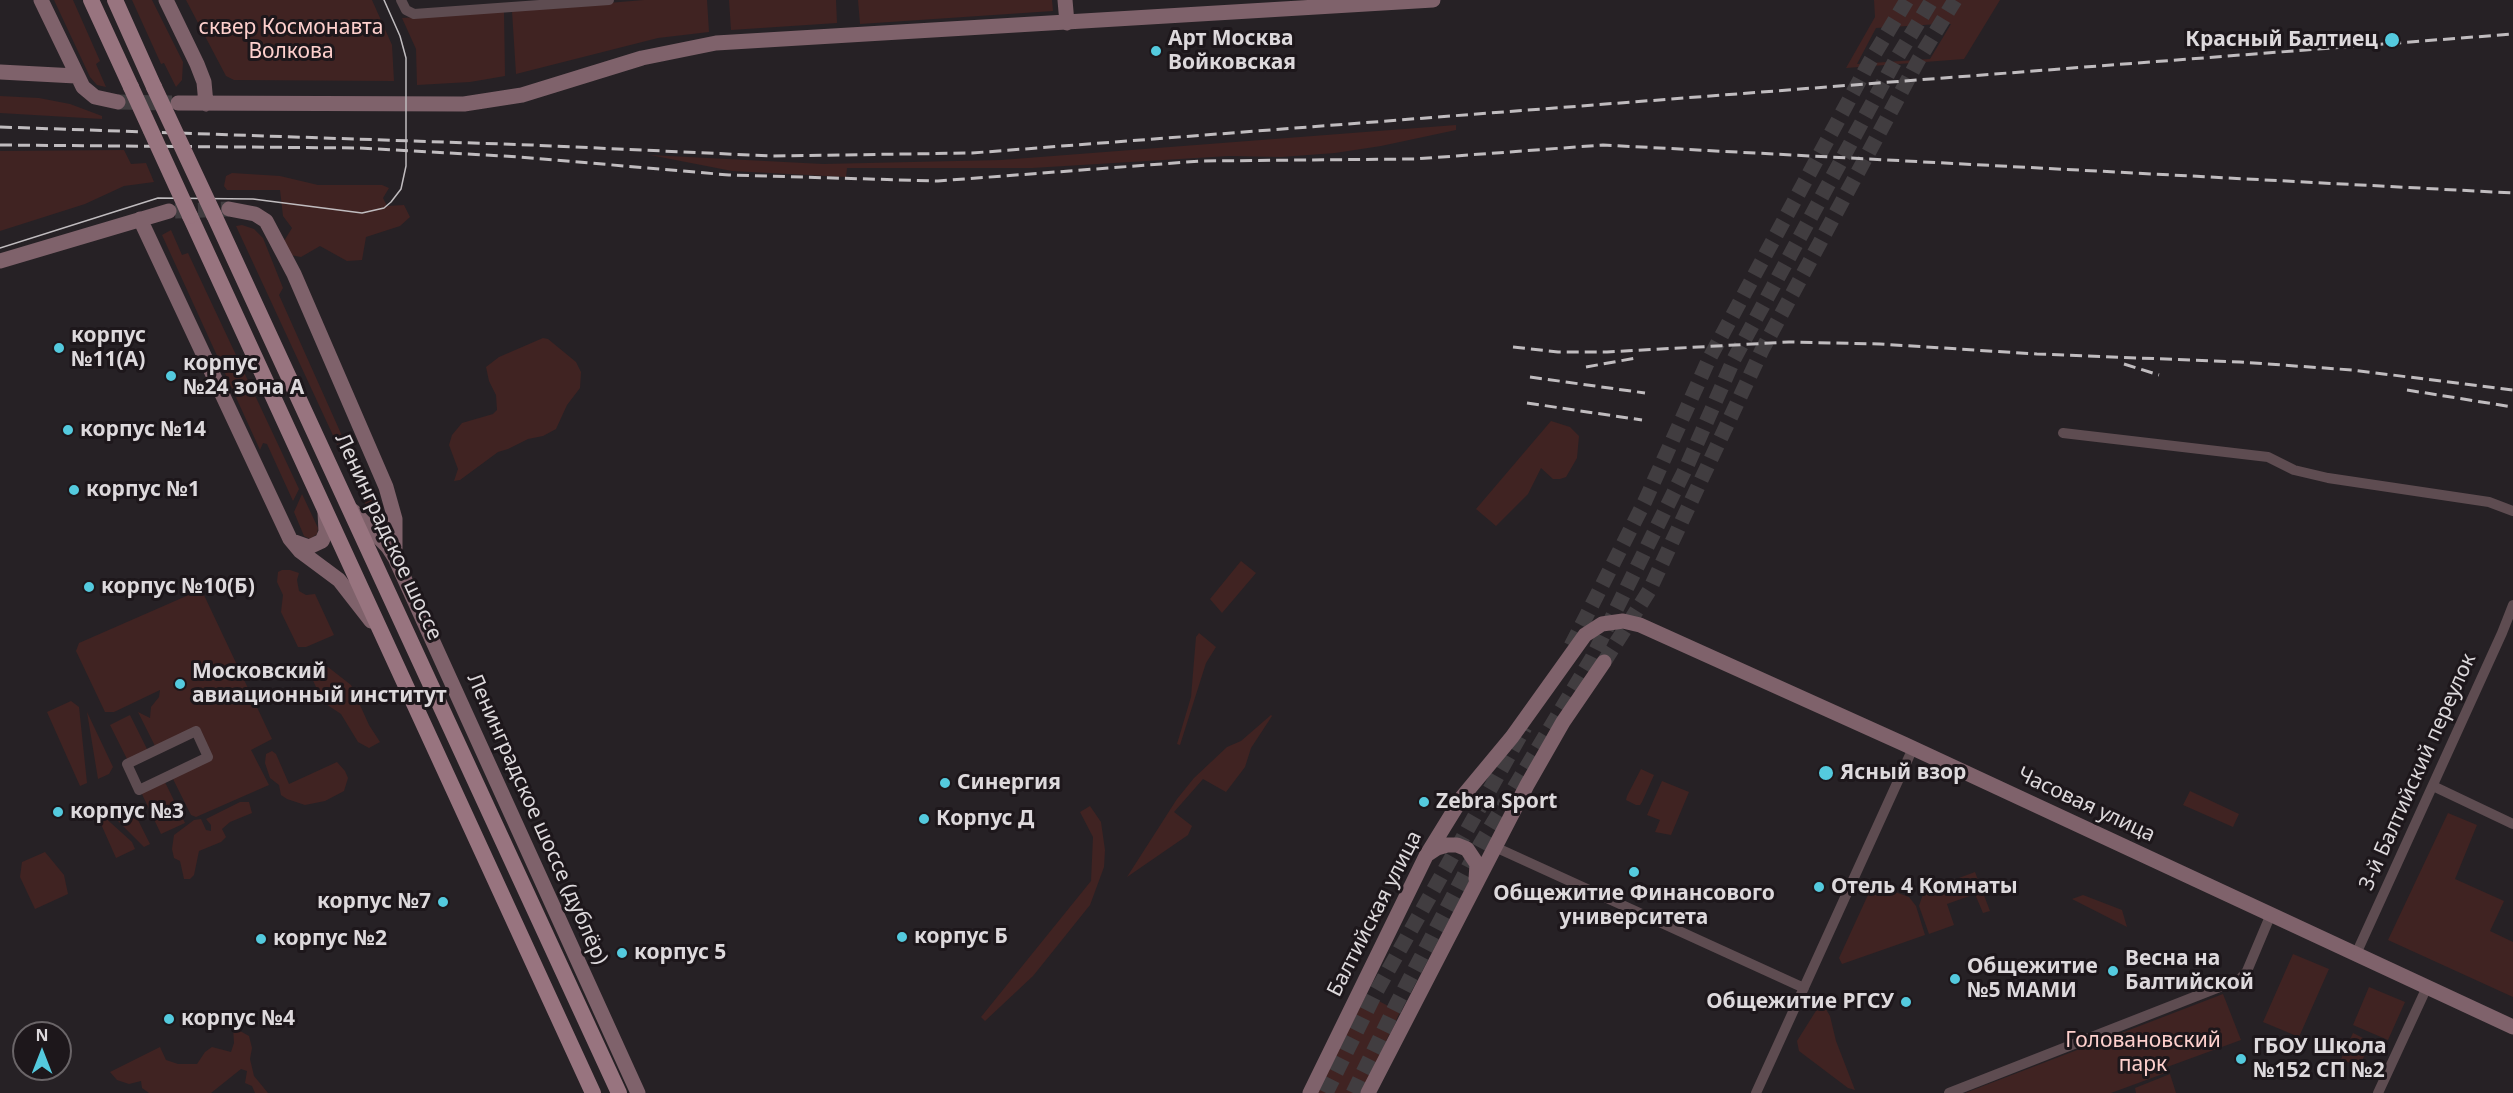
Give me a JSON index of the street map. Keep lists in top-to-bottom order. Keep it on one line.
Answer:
{"streets":{"main road":["Ленинградское шоссе"],"street":["3-й Балтийский переулок","Часовая улица","Ленинградское шоссе (дублёр)","Балтийская улица"]},"crossings":[["Ленинградское шоссе","Ленинградское шоссе (дублёр)"],["3-й Балтийский переулок","Часовая улица"],["Часовая улица","Балтийская улица"]],"parks":["сквер Космонавта Волкова","Головановский парк"],"places":["Красный Балтиец","Арт Москва Войковская","корпус №11(А)","корпус №24 зона А","корпус №14","корпус №1","корпус №10(Б)","Московский авиационный институт","Ясный взор","Синергия","Zebra Sport","корпус №3","Корпус Д","Общежитие Финансового университета","Отель 4 Комнаты","корпус №7","корпус Б","корпус №2","корпус 5","Весна на Балтийской","Общежитие №5 МАМИ","Общежитие РГСУ","корпус №4","ГБОУ Школа №152 СП №2"],"north":"top"}
